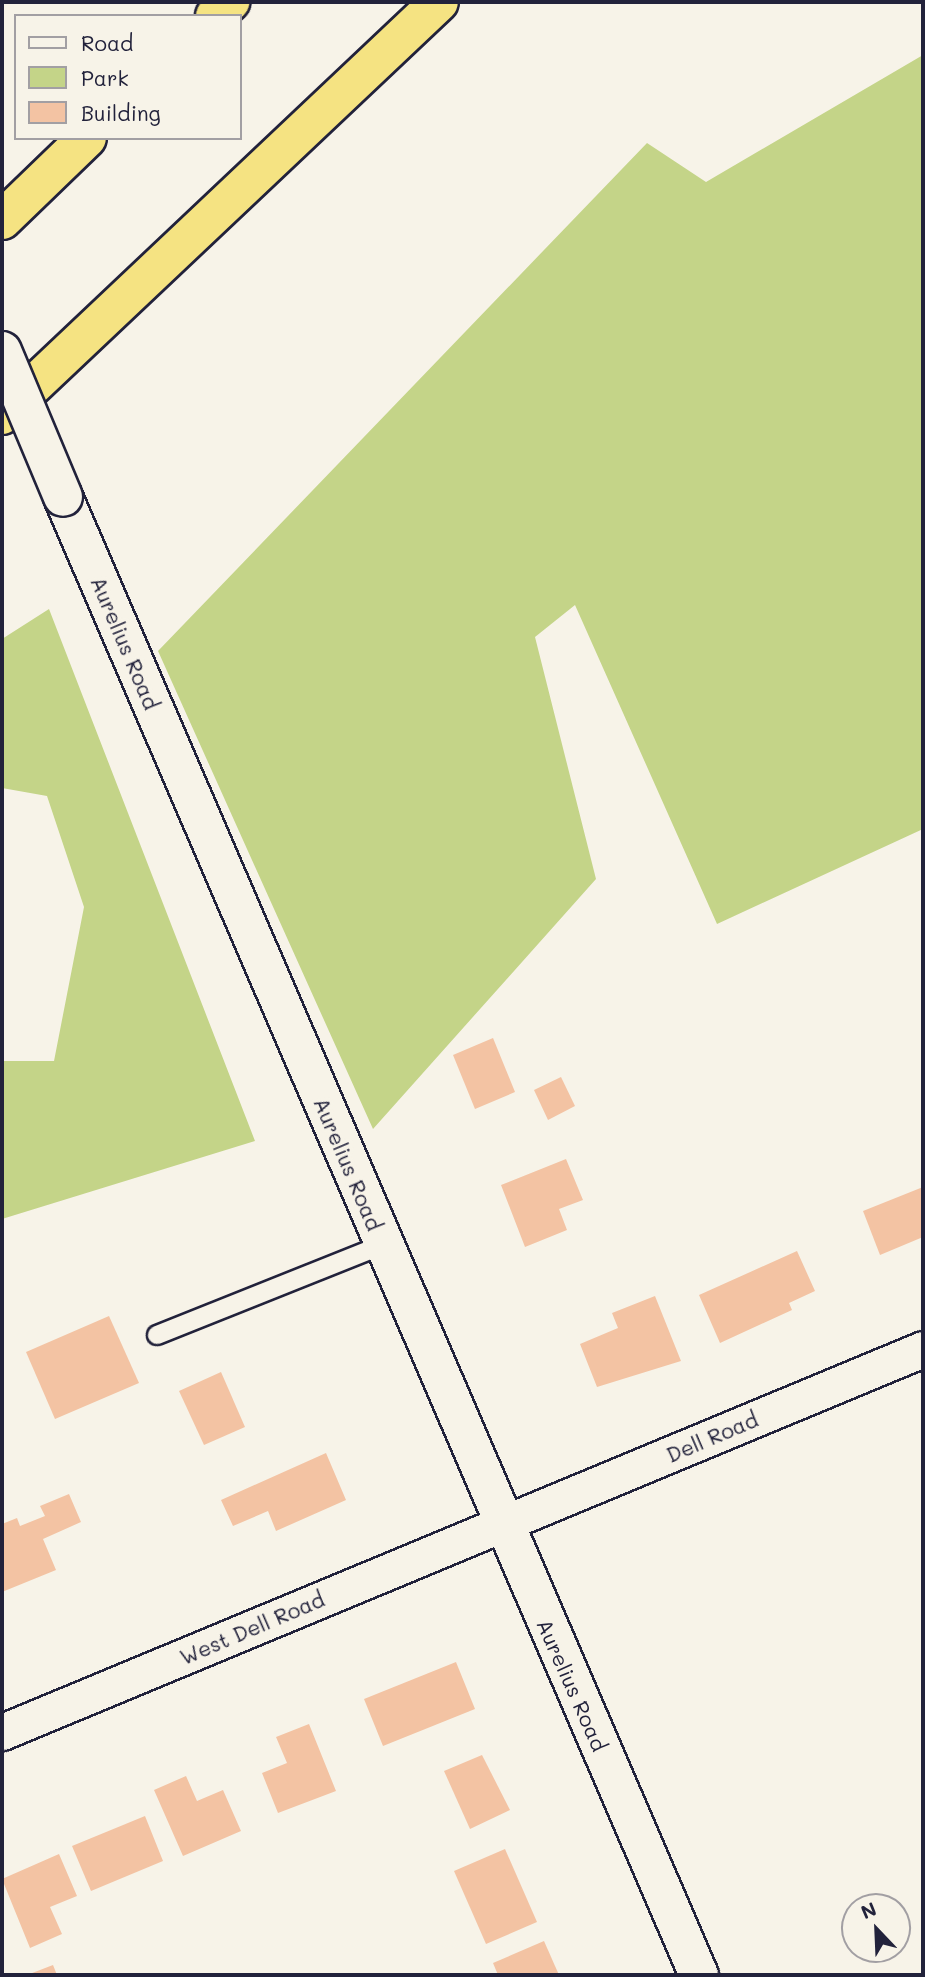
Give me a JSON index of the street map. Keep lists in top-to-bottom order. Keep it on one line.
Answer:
{"streets":{"street":["Aurelius Road","Dell Road","West Dell Road"]},"crossings":[["Aurelius Road","Dell Road"],["Aurelius Road","West Dell Road"],["Dell Road","West Dell Road"]],"legend":["Road","Park","Building"],"north":"top left"}
